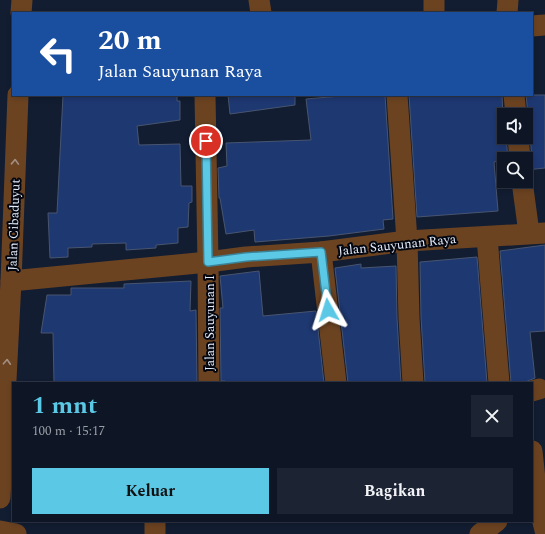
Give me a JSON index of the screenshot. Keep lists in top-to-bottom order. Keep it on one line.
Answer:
{"streets":{"street":["Jalan Cibaduyut","Jalan Sauyunan Raya","Jalan Sauyunan I"]},"crossings":[["Jalan Cibaduyut","Jalan Sauyunan Raya"],["Jalan Sauyunan Raya","Jalan Sauyunan I"]],"one_way":["Jalan Cibaduyut"],"page":{"turn":["20 m","Jalan Sauyunan Raya"],"heading":["1 mnt","100 m · 15:17"],"buttons":["Keluar","Bagikan"]}}
